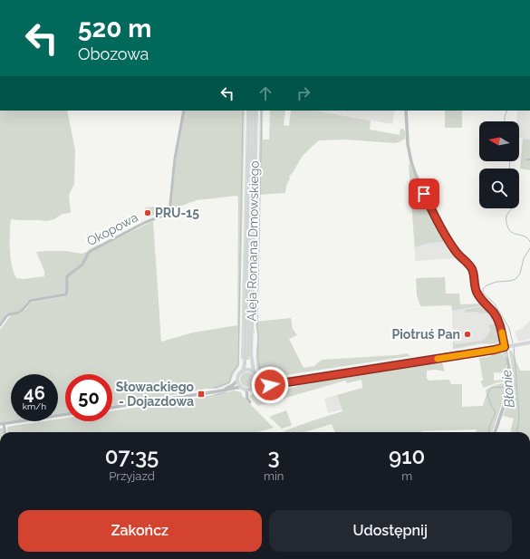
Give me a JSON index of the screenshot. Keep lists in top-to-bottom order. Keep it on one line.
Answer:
{"streets":{"main road":["Aleja Romana Dmowskiego"],"street":["Okopowa"]},"water":["Błonie"],"places":{"other":["PRU-15","Piotruś Pan"],"transit":["Słowackiego - Dojazdowa"]},"north":"left","page":{"turn":["520 m","Obozowa"],"speed":"46 km/h","limit":"50","eta":["07:35","Przyjazd","3","min","910","m"],"buttons":["Zakończ","Udostępnij"]}}
